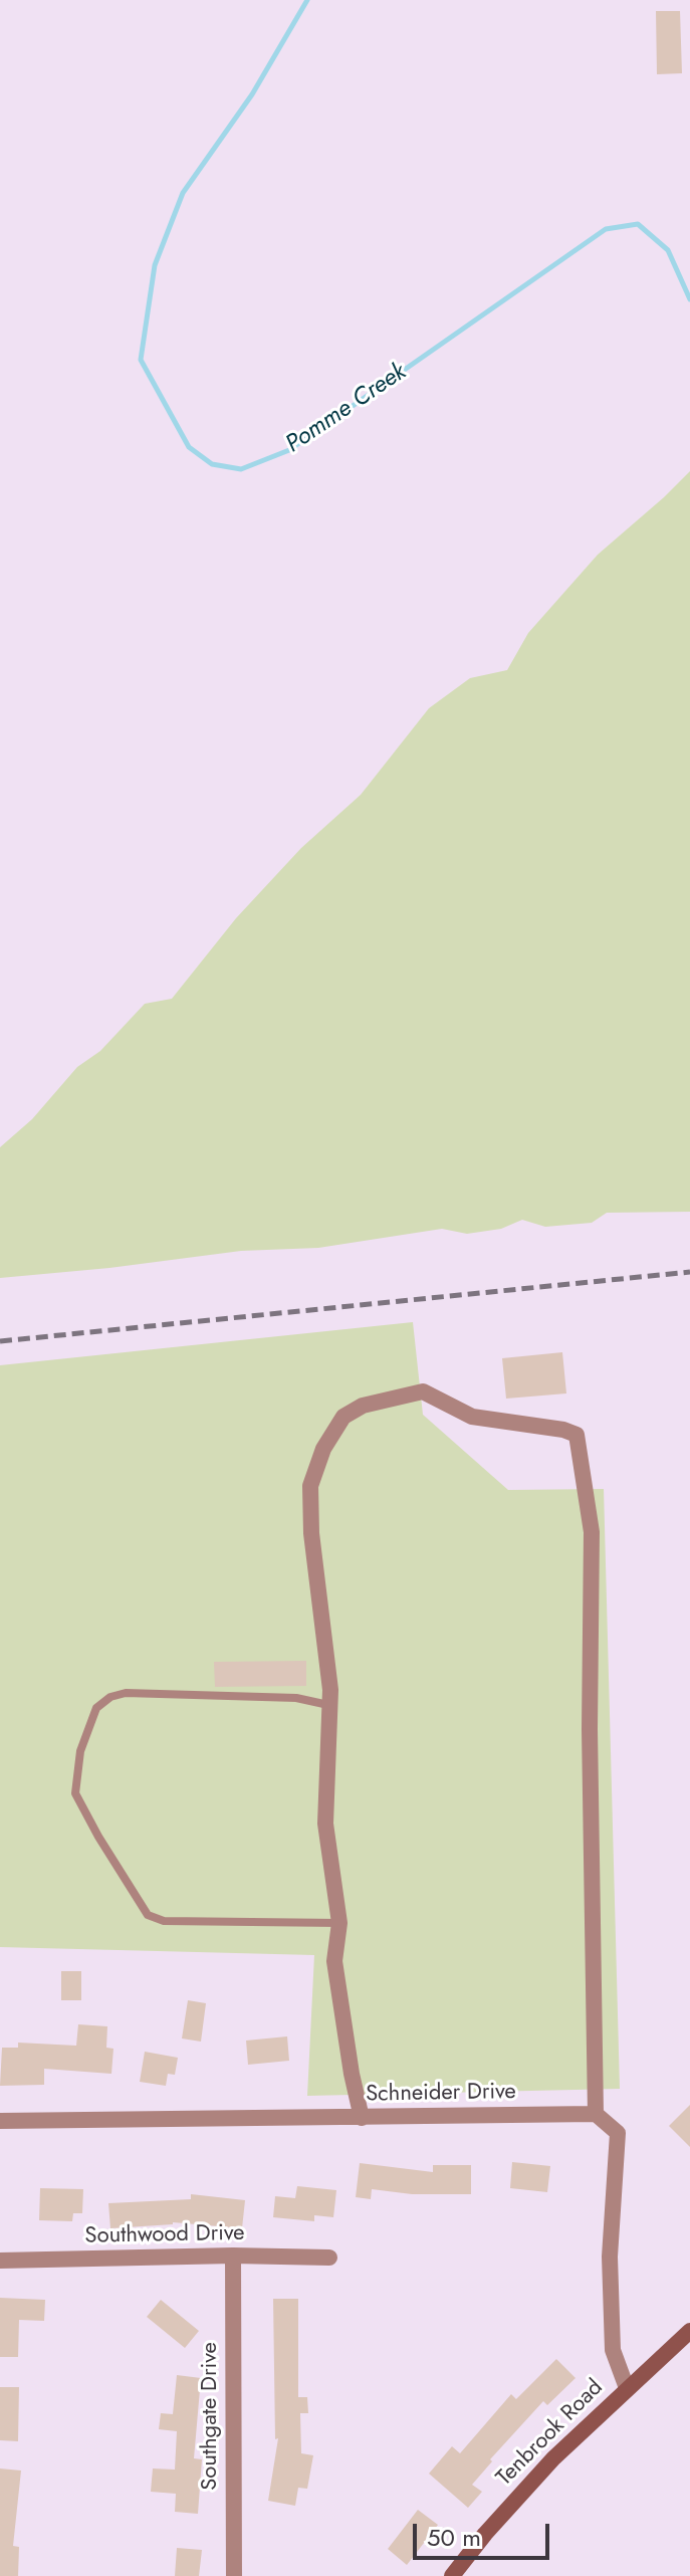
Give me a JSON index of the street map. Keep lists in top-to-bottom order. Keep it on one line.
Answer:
{"streets":{"street":["Schneider Drive","Southwood Drive","Southgate Drive","Tenbrook Road"]},"crossings":[["Southwood Drive","Southgate Drive"]],"water":["Pomme Creek"],"scale_bar":"50 m"}
